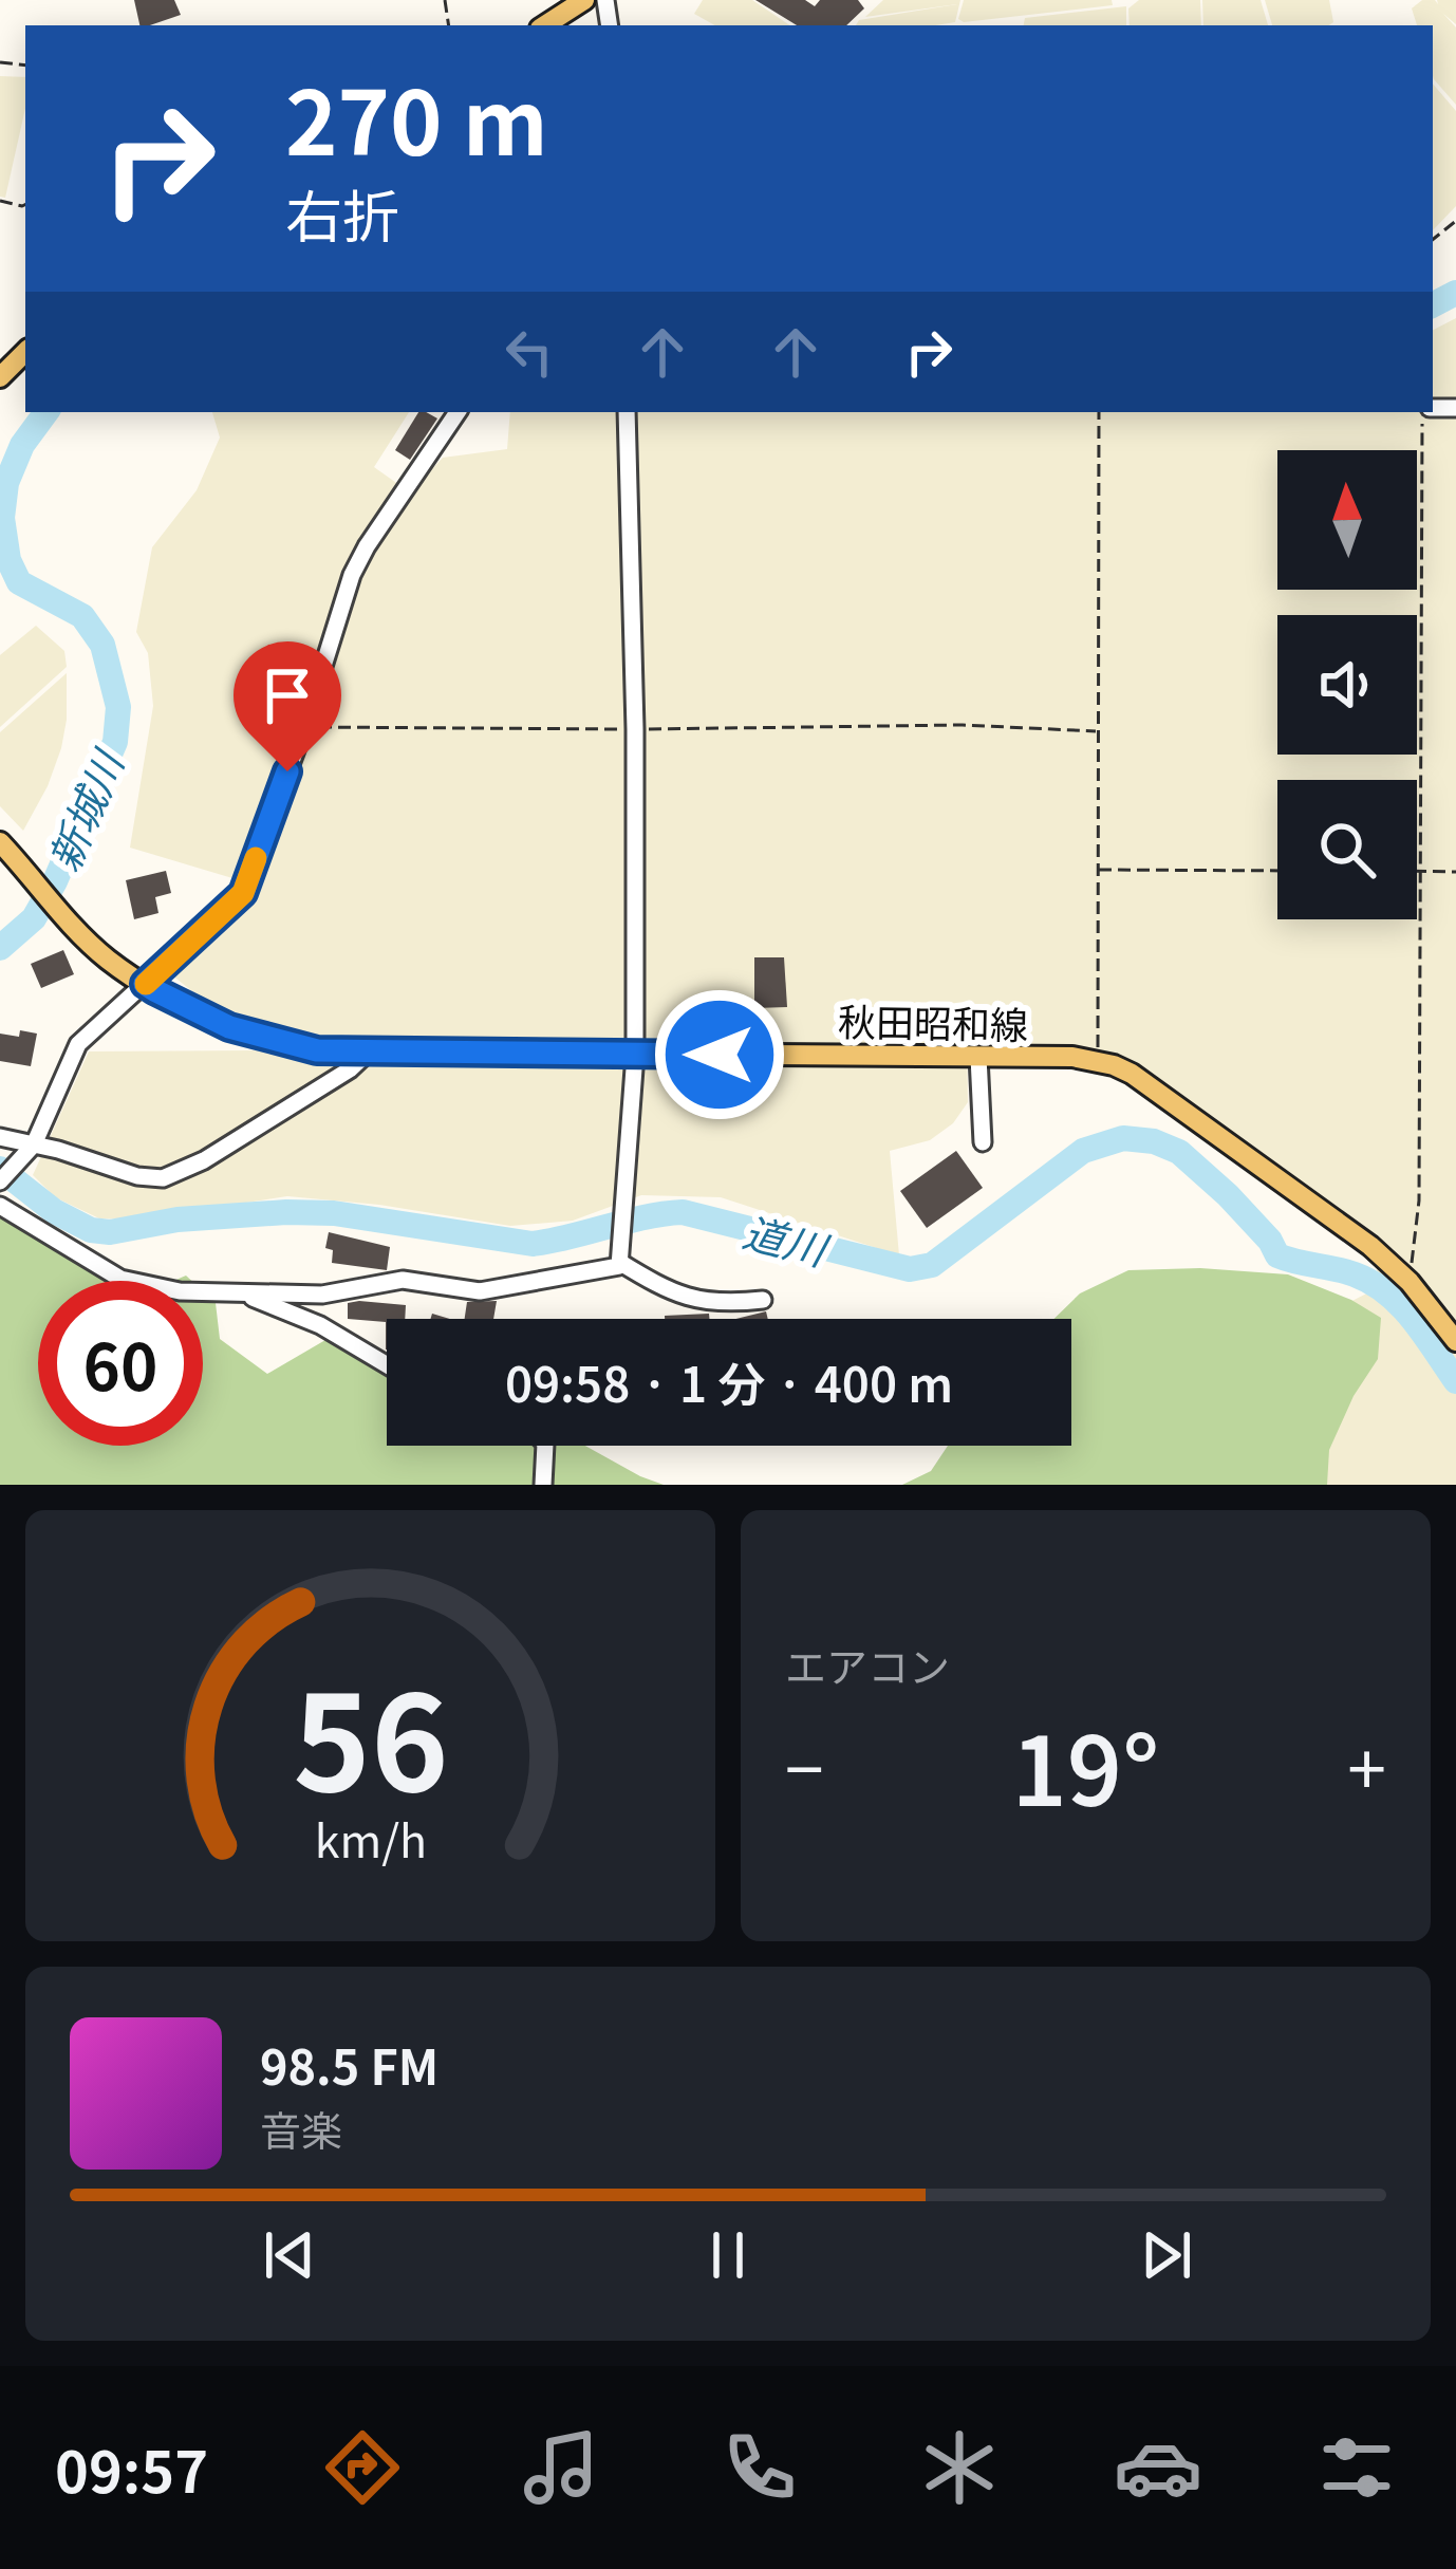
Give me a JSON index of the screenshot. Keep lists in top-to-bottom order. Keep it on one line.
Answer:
{"streets":{"main road":["秋田昭和線"]},"water":["新城川","道川"],"north":"top","page":{"turn":["270 m","右折"],"limit":"60","trip":"09:58 · 1 分 · 400 m","tile":"エアコン","heat":["−","19°","+"],"song":["98.5 FM","音楽"],"tabs":"09:57","gauge":["56","km/h"]}}
